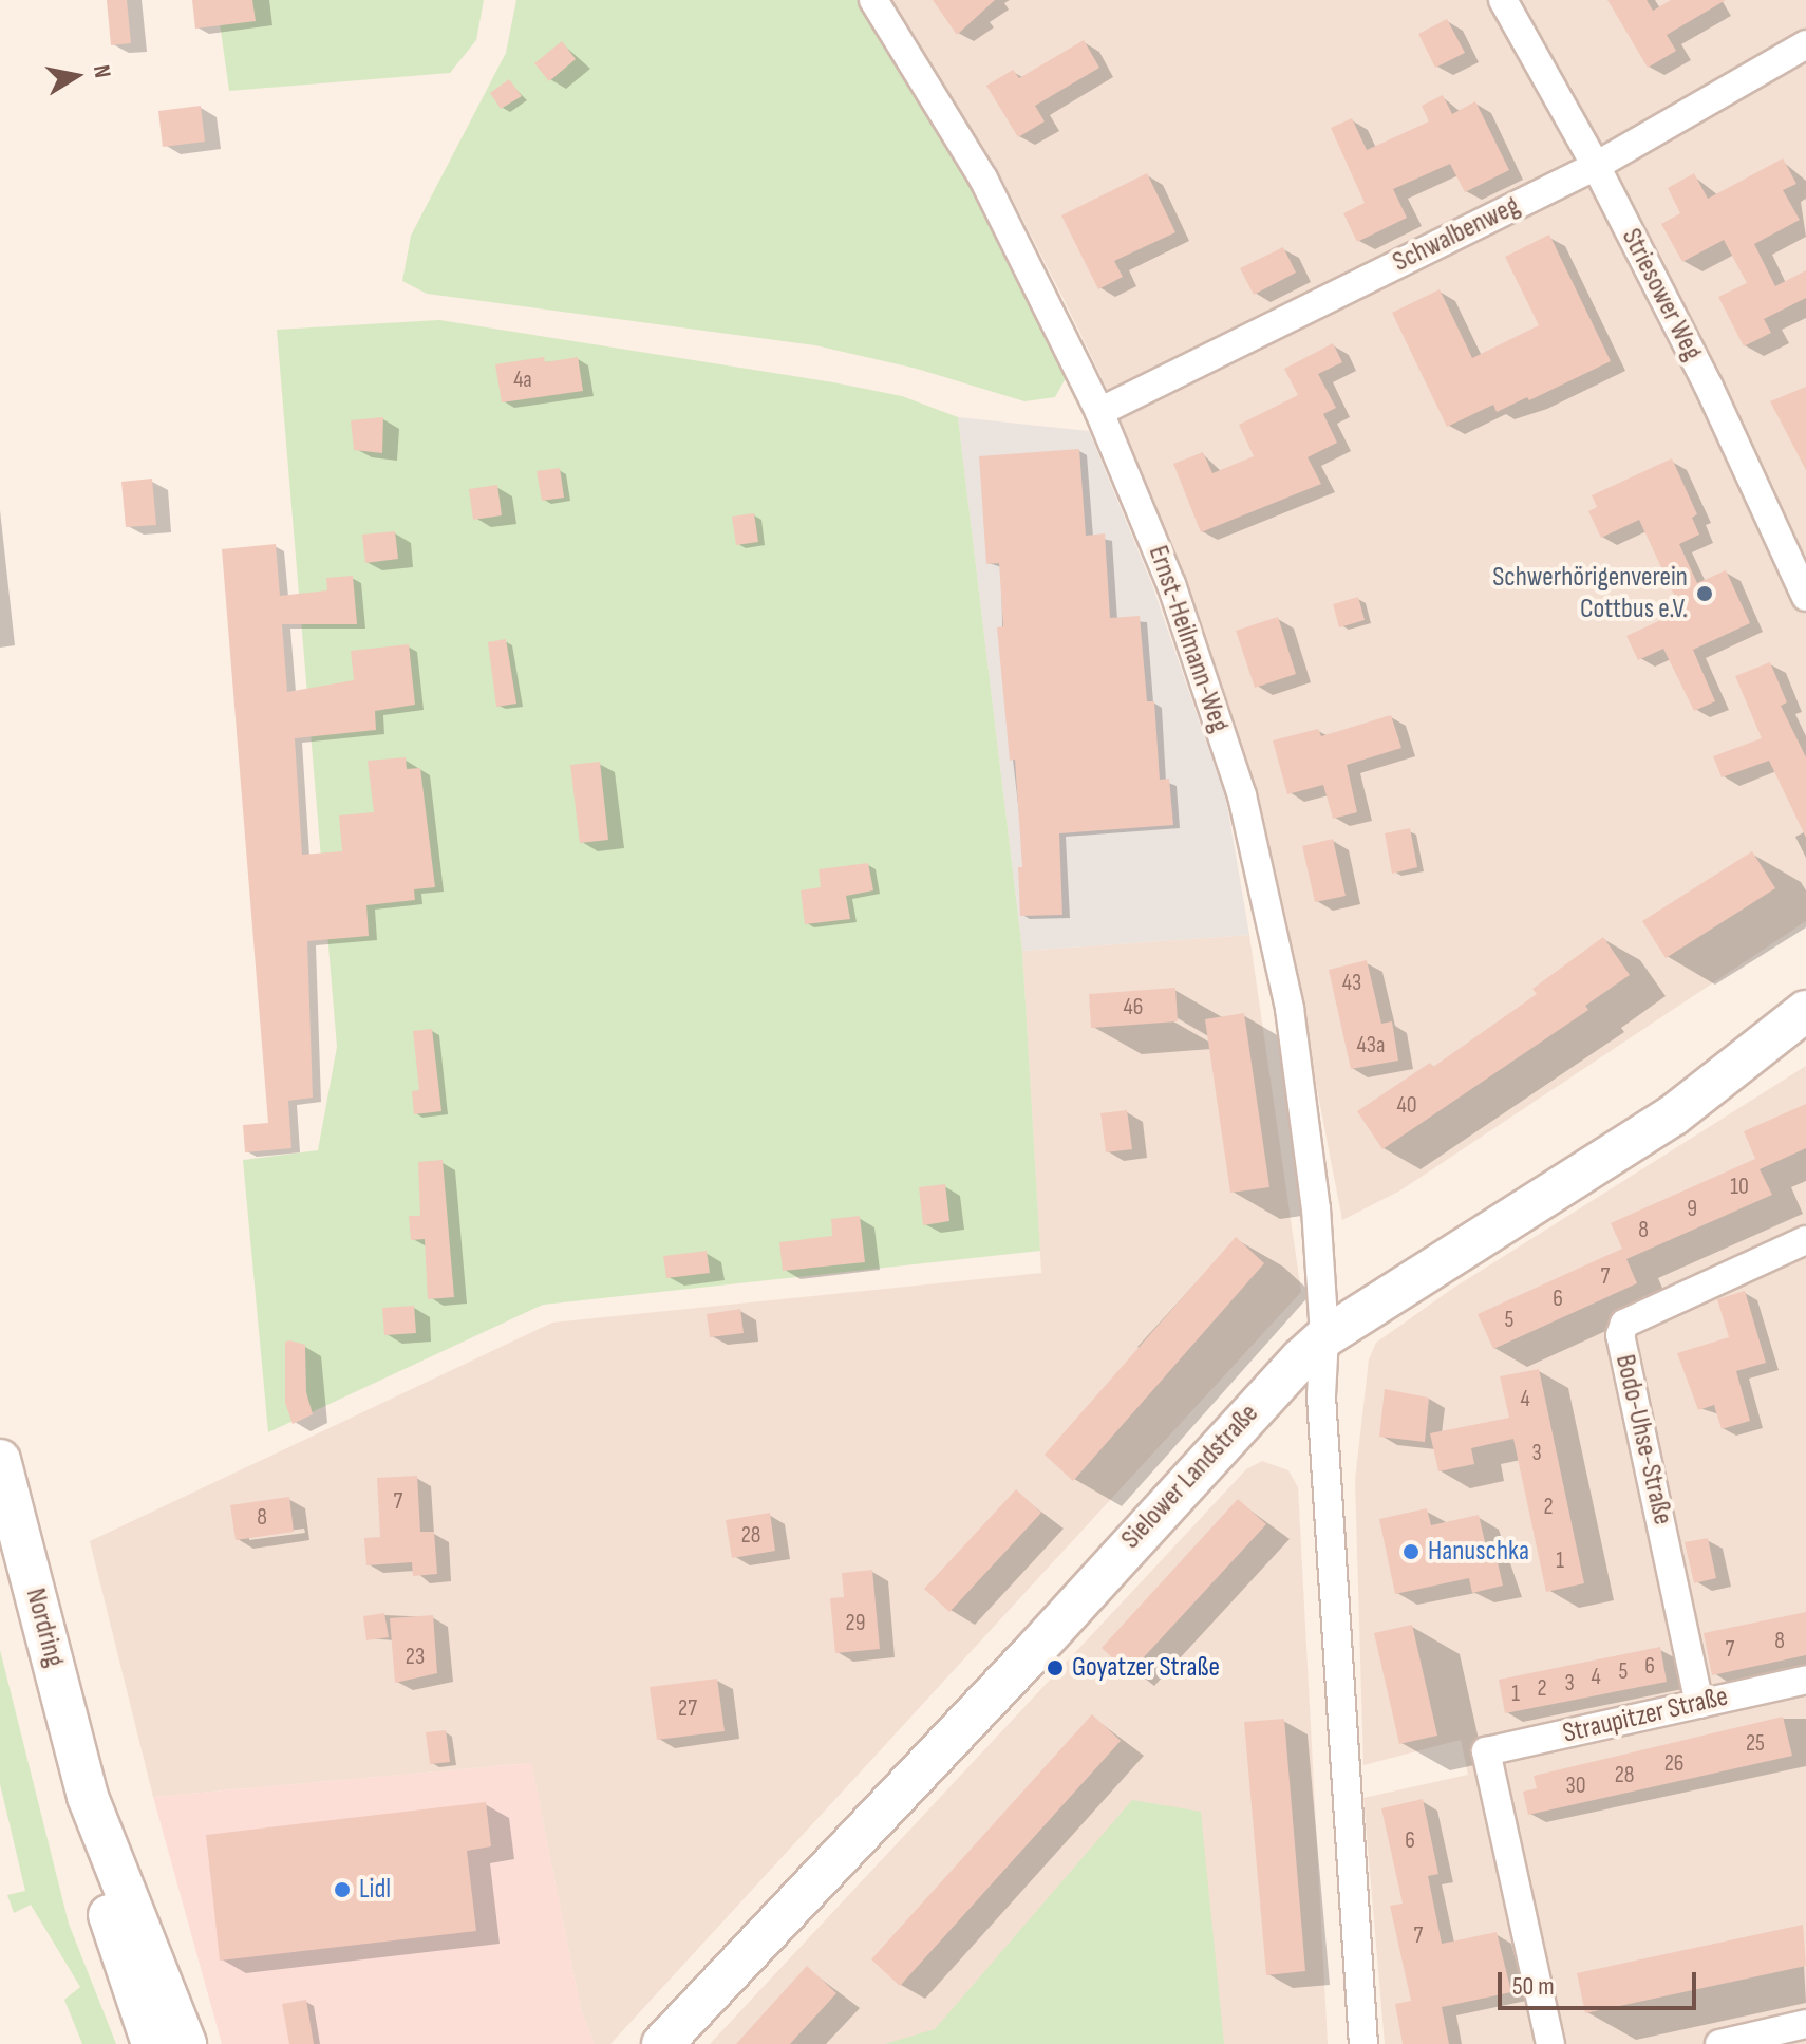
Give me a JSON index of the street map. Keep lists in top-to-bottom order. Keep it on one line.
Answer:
{"streets":{"main road":["Sielower Landstraße","Nordring"],"street":["Schwalbenweg","Striesower Weg","Ernst-Heilmann-Weg","Bodo-Uhse-Straße","Straupitzer Straße"]},"crossings":[["Schwalbenweg","Striesower Weg"],["Schwalbenweg","Ernst-Heilmann-Weg"],["Ernst-Heilmann-Weg","Sielower Landstraße"],["Bodo-Uhse-Straße","Straupitzer Straße"]],"places":["Schwerhörigenverein Cottbus e.V.","Hanuschka","Goyatzer Straße","Lidl"],"house_numbers":["4a","43","46","43a","40","10","9","8","7","6","5","4","3","7","2","8","28","1","29","8","7","23","6","5","4","3","2","1","27","25","26","28","30","6","7"],"scale_bar":"50 m","north":"right"}
